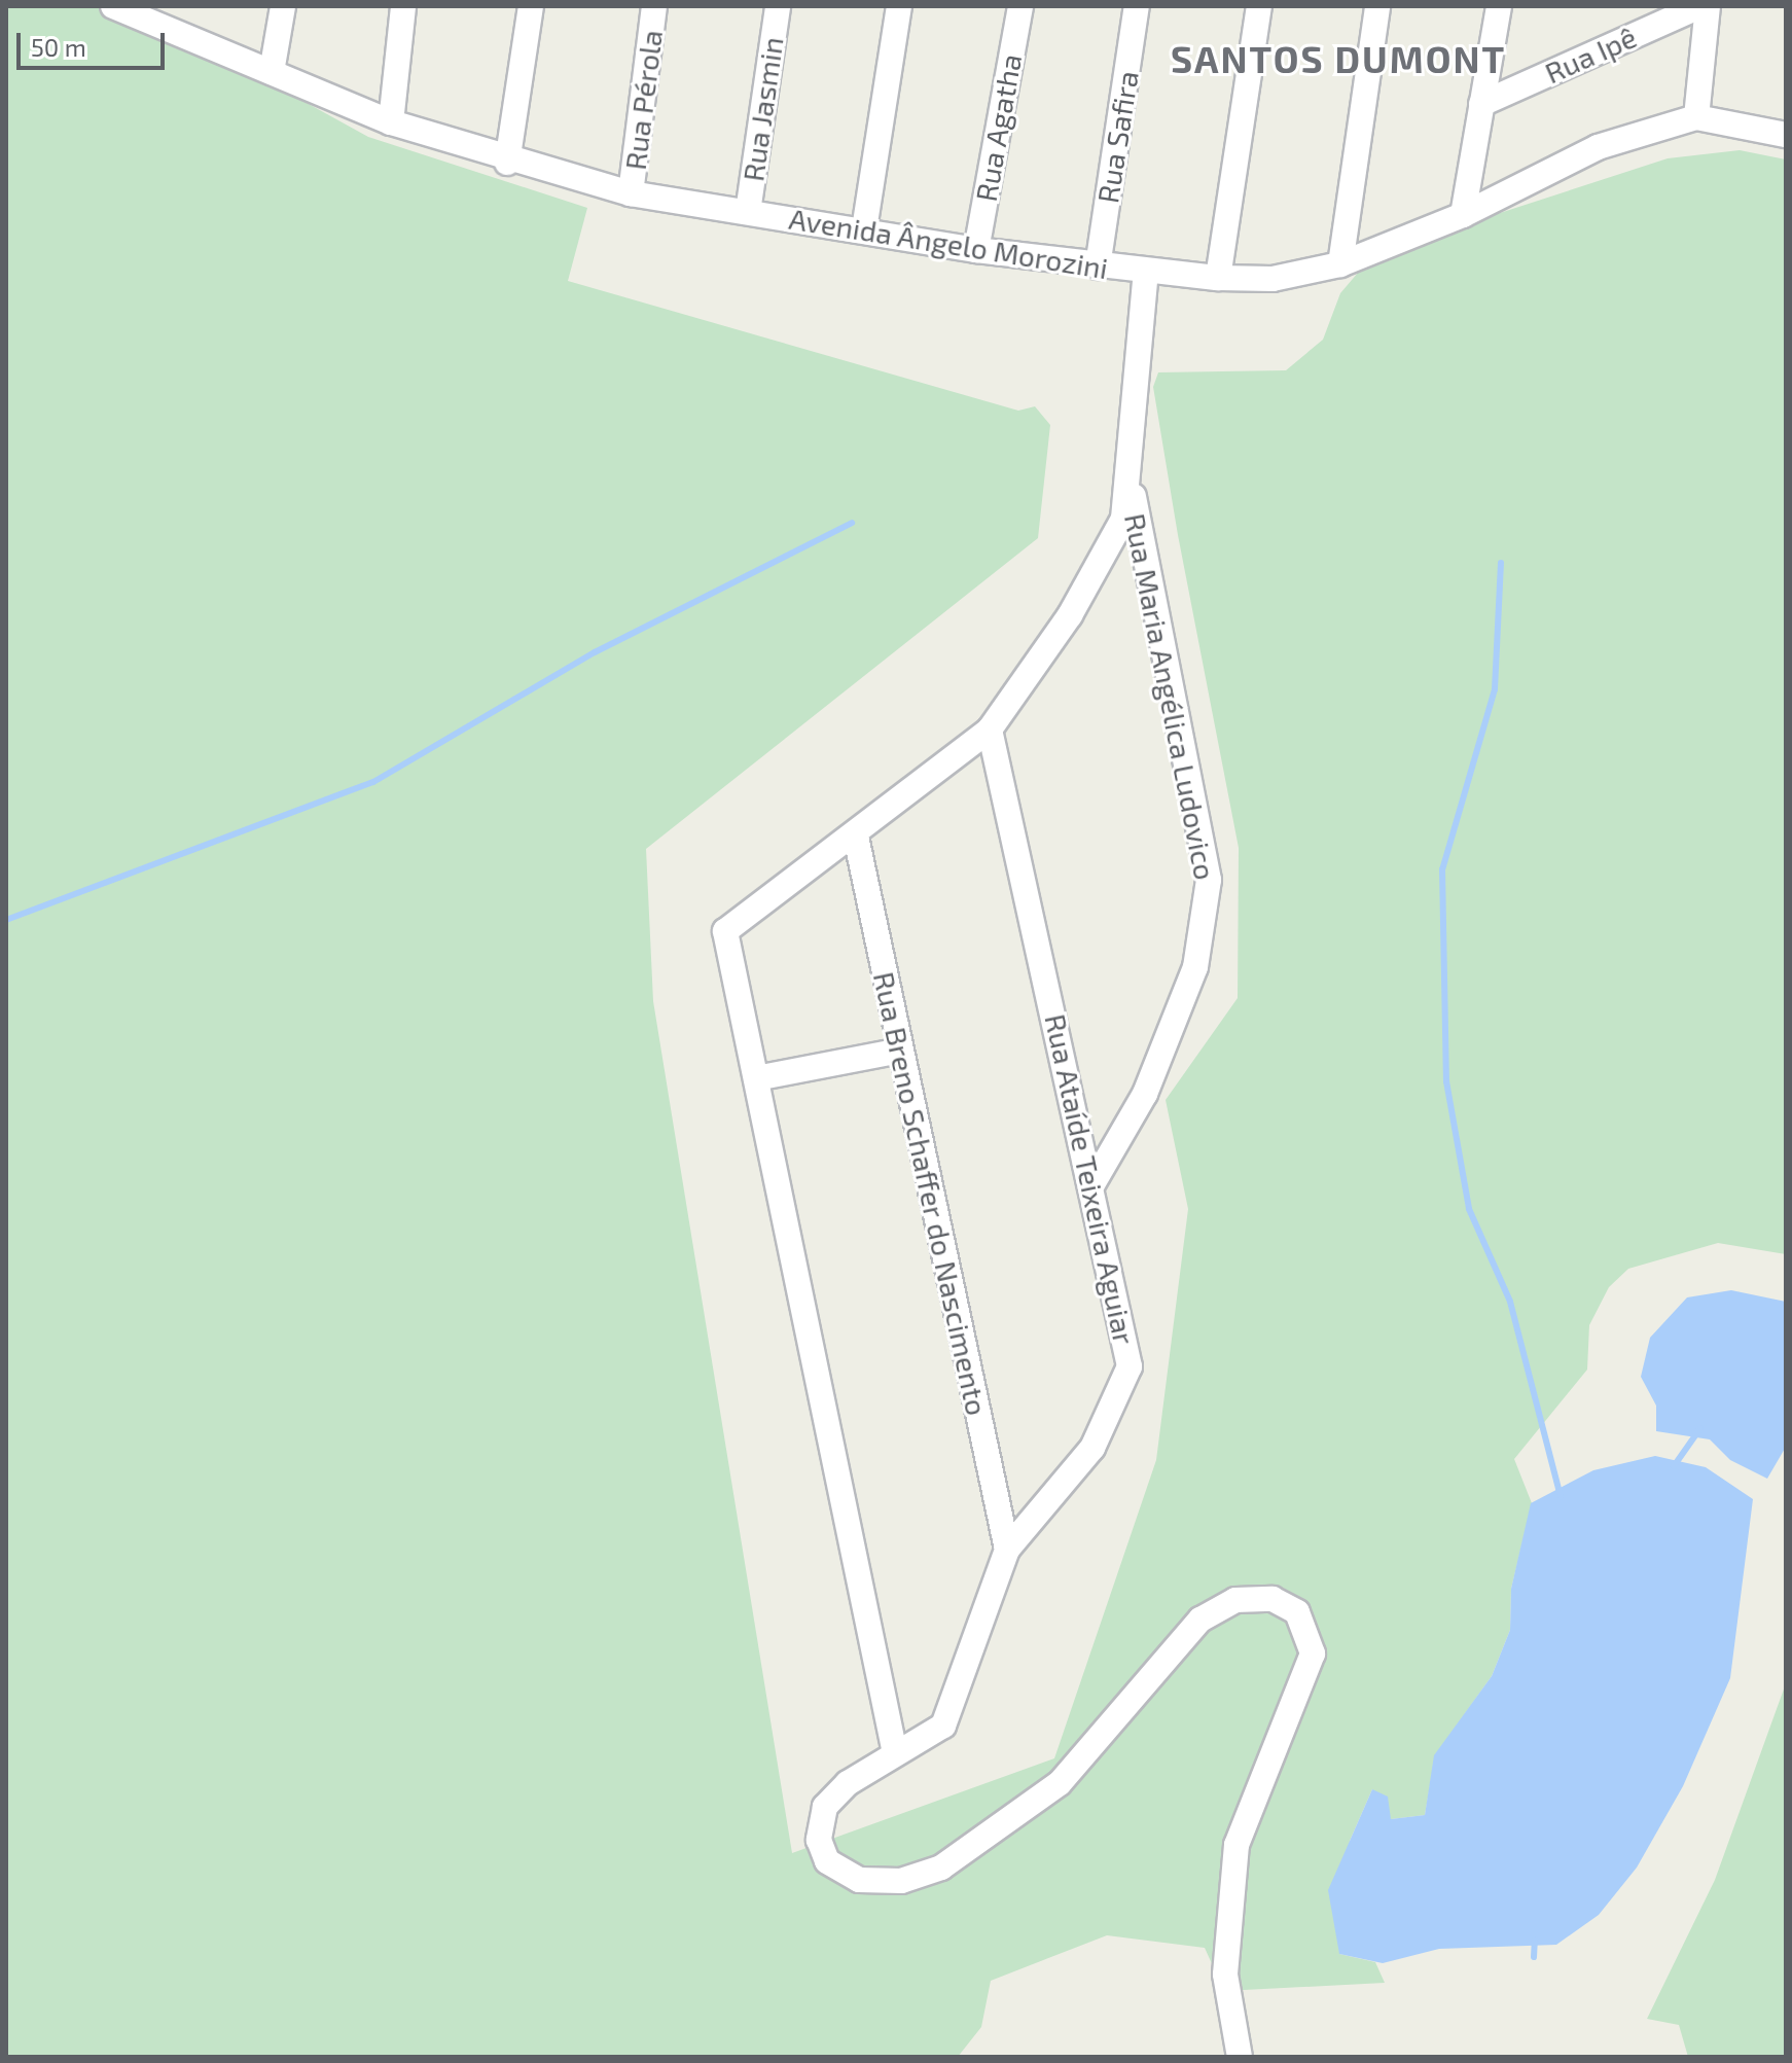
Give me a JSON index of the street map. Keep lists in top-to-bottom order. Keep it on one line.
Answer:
{"streets":{"street":["Rua Ipê","Rua Pérola","Rua Jasmin","Rua Agatha","Rua Safira","Avenida Ângelo Morozini","Rua Maria Angélica Ludovico","Rua Ataíde Teixeira Aguiar","Rua Breno Schaffer do Nascimento"]},"crossings":[["Rua Pérola","Avenida Ângelo Morozini"],["Rua Jasmin","Avenida Ângelo Morozini"],["Rua Agatha","Avenida Ângelo Morozini"],["Rua Safira","Avenida Ângelo Morozini"],["Rua Maria Angélica Ludovico","Rua Ataíde Teixeira Aguiar"],["Rua Ataíde Teixeira Aguiar","Rua Breno Schaffer do Nascimento"]],"districts":["SANTOS DUMONT"],"scale_bar":"50 m"}
